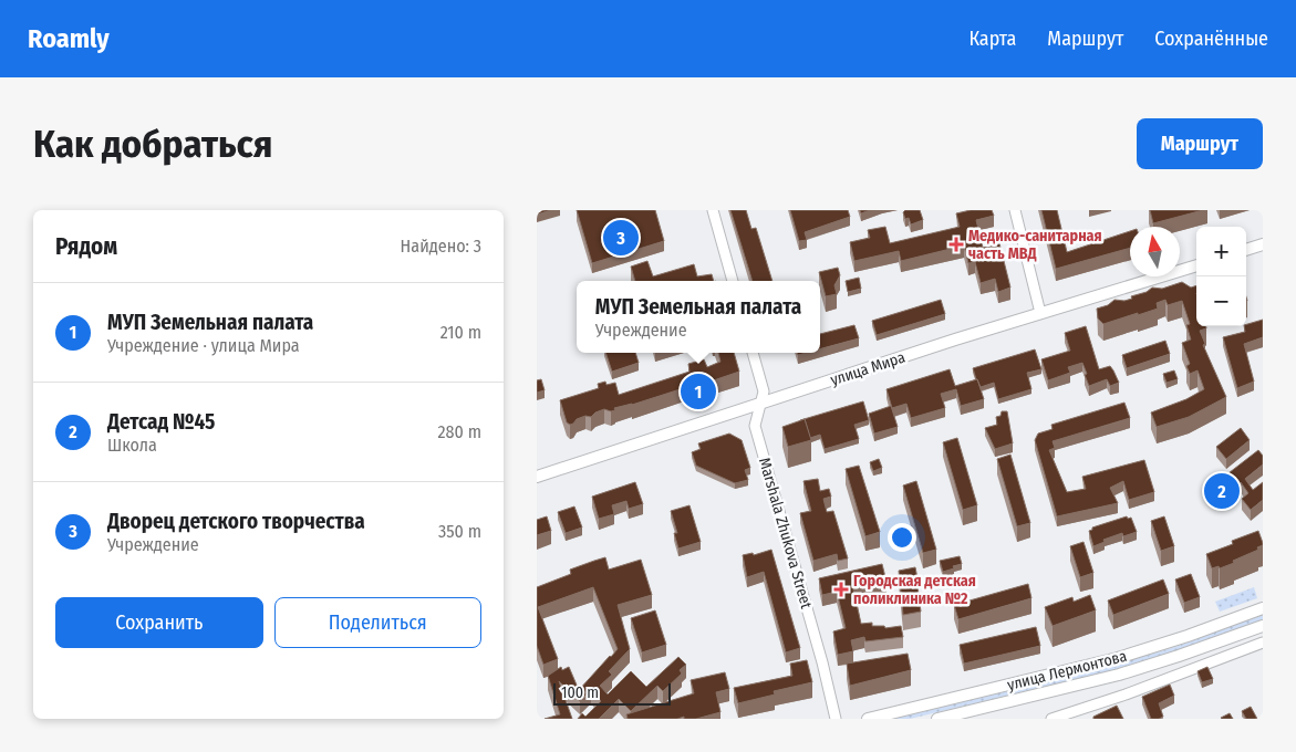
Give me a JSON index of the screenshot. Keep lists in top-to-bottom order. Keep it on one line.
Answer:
{"streets":{"main road":["улица Мира","улица Лермонтова"],"street":["Marshala Zhukova Street"]},"crossings":[["улица Мира","Marshala Zhukova Street"]],"places":{"health":["Медико-санитарная часть МВД","Городская детская поликлиника №2"]},"scale_bar":"100 m","north":"top","page":{"header":"Roamly","nav":["Карта","Маршрут","Сохранённые"],"buttons":["Маршрут",["Сохранить","Поделиться"]],"title":"Как добраться","heading":["Рядом","Найдено: 3"],"pins":["3","1","2"],"map_buttons":["+","−"],"popup":["МУП Земельная палата","Учреждение"],"list":[{"mark":"1","name":"МУП Земельная палата","note":"Учреждение · улица Мира","value":"210 m"},{"mark":"2","name":"Детсад №45","note":"Школа","value":"280 m"},{"mark":"3","name":"Дворец детского творчества","note":"Учреждение","value":"350 m"}],"scale":"100 m"}}
